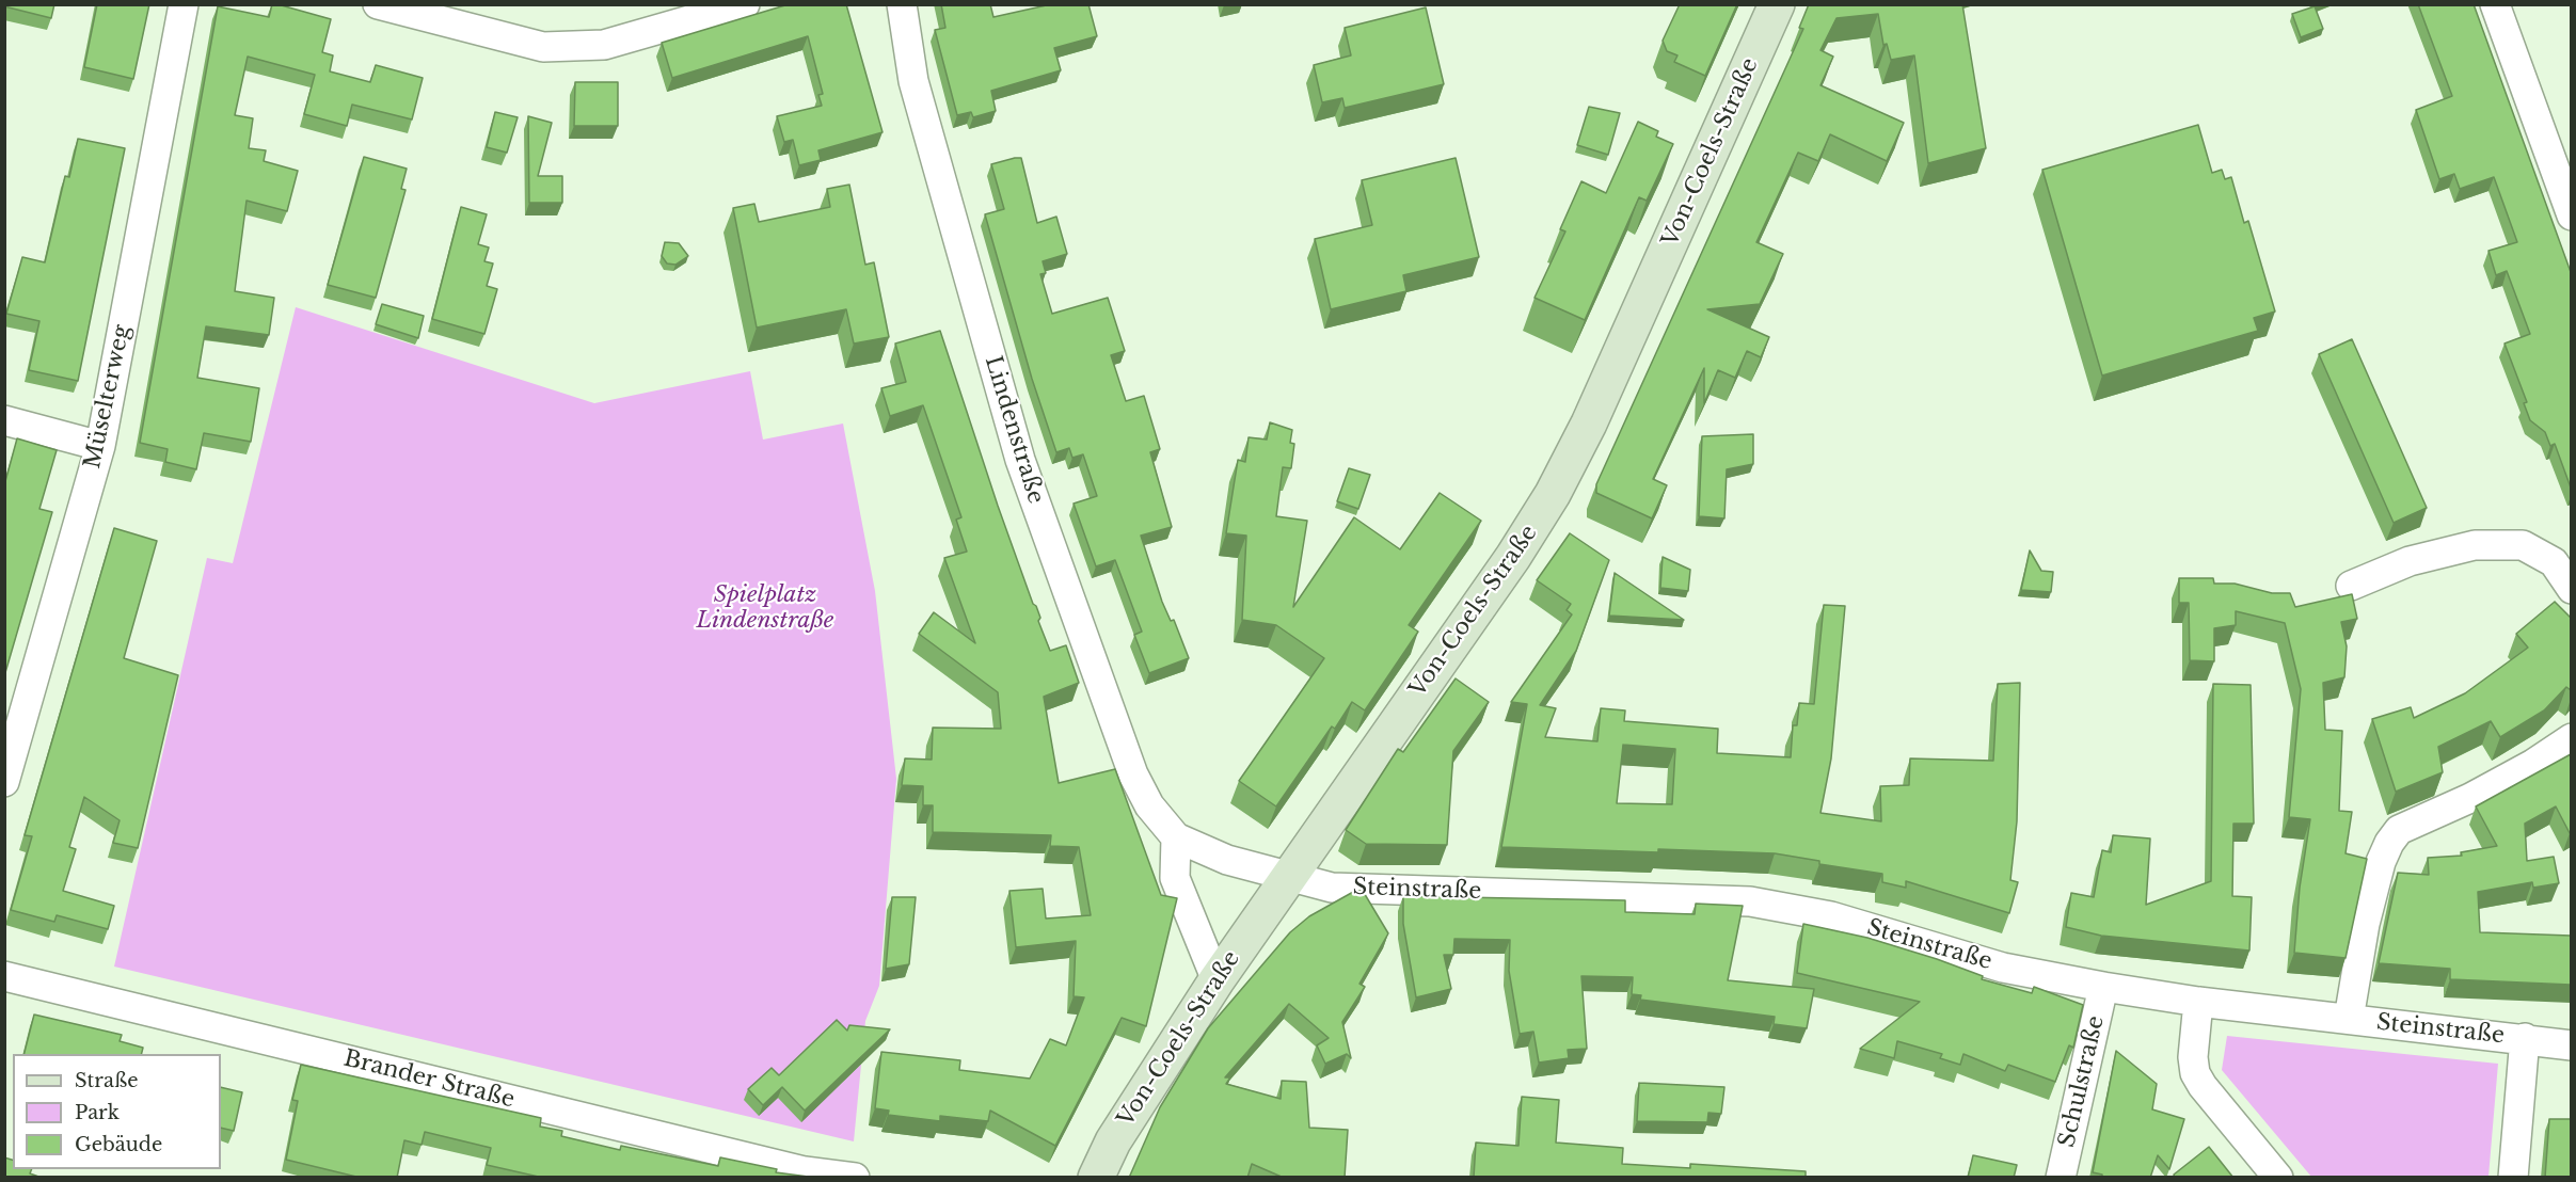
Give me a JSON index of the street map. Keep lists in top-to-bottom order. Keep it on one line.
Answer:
{"streets":{"main road":["Von-Coels-Straße"],"street":["Müselterweg","Lindenstraße","Steinstraße","Brander Straße","Schulstraße"]},"crossings":[["Von-Coels-Straße","Lindenstraße"],["Von-Coels-Straße","Steinstraße"],["Lindenstraße","Steinstraße"],["Steinstraße","Schulstraße"]],"parks":["Spielplatz Lindenstraße"],"legend":["Straße","Park","Gebäude"]}
